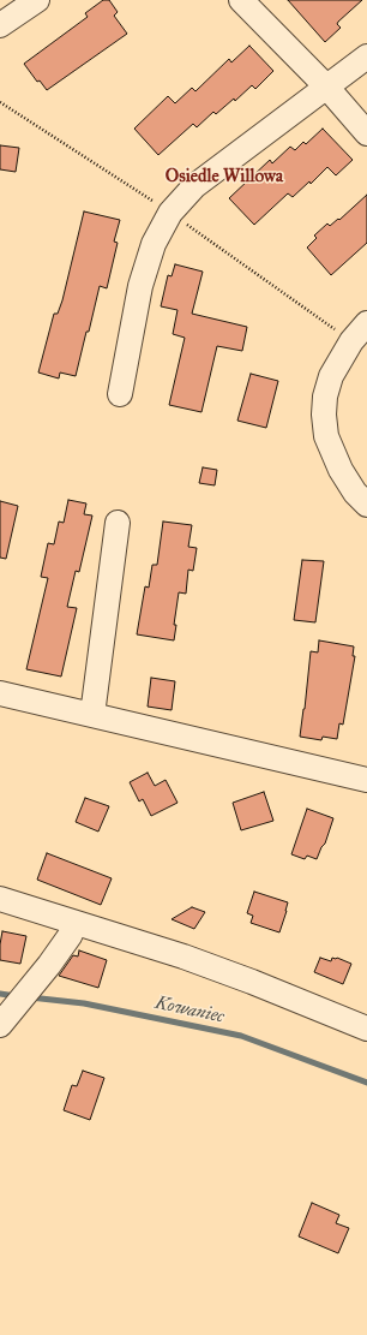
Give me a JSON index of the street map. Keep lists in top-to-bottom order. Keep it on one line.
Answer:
{"districts":["Osiedle Willowa"],"water":["Kowaniec"]}
